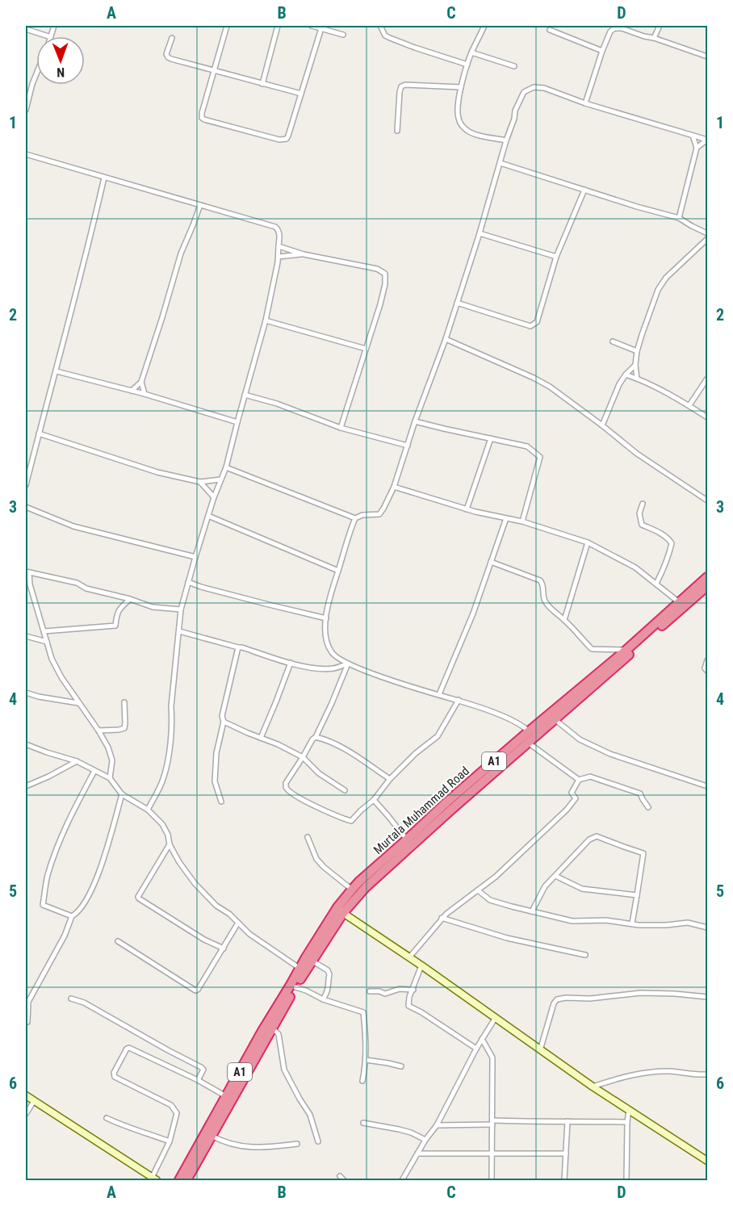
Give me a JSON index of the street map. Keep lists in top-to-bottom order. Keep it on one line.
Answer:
{"streets":{"highway":["A1","Murtala Muhammad Road"]},"crossings":[["A1","Murtala Muhammad Road"]],"north":"bottom","grid":{"columns":["A","B","C","D"],"rows":["1","2","3","4","5","6"]}}
